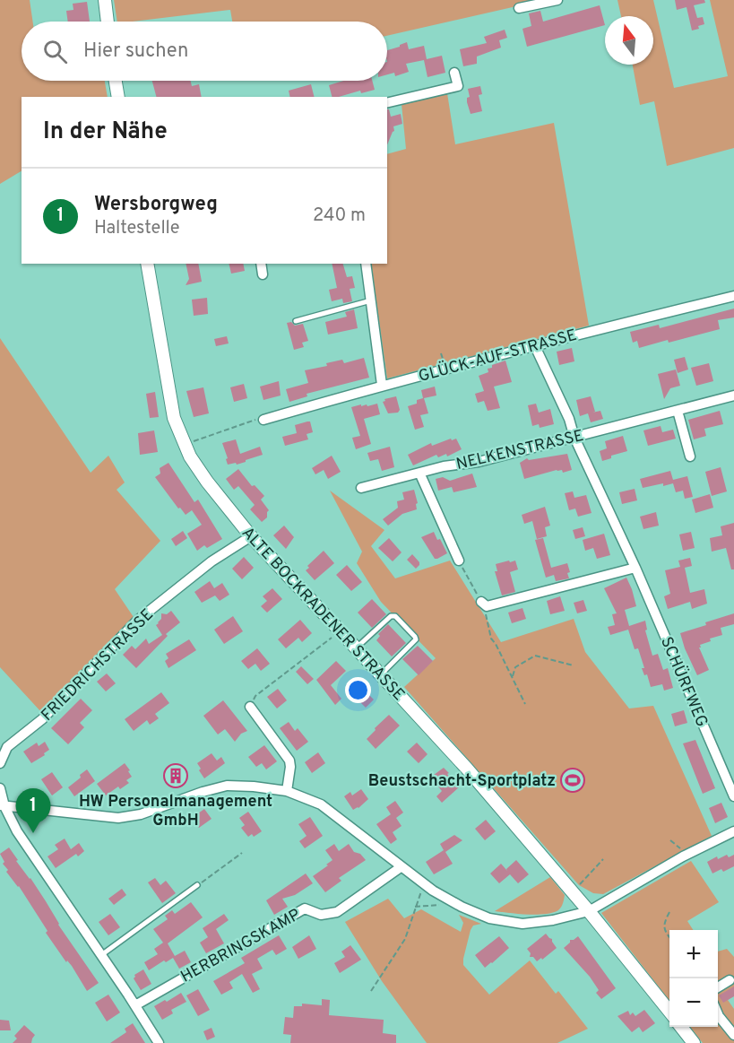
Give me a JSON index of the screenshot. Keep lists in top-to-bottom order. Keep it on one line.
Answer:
{"streets":{"street":["GLÜCK-AUF-STRASSE","NELKENSTRASSE","ALTE BOCKRADENER STRASSE","FRIEDRICHSTRASSE","SCHÜRFWEG","HERBRINGSKAMP"]},"crossings":[["GLÜCK-AUF-STRASSE","SCHÜRFWEG"],["NELKENSTRASSE","SCHÜRFWEG"],["ALTE BOCKRADENER STRASSE","FRIEDRICHSTRASSE"]],"places":{"building":["HW Personalmanagement GmbH"],"sports":["Beustschacht-Sportplatz"]},"north":"top","page":{"search":"Hier suchen","heading":"In der Nähe","list":[{"mark":"1","name":"Wersborgweg","note":"Haltestelle","value":"240 m"}],"pins":"1","map_buttons":["+","−"]}}
